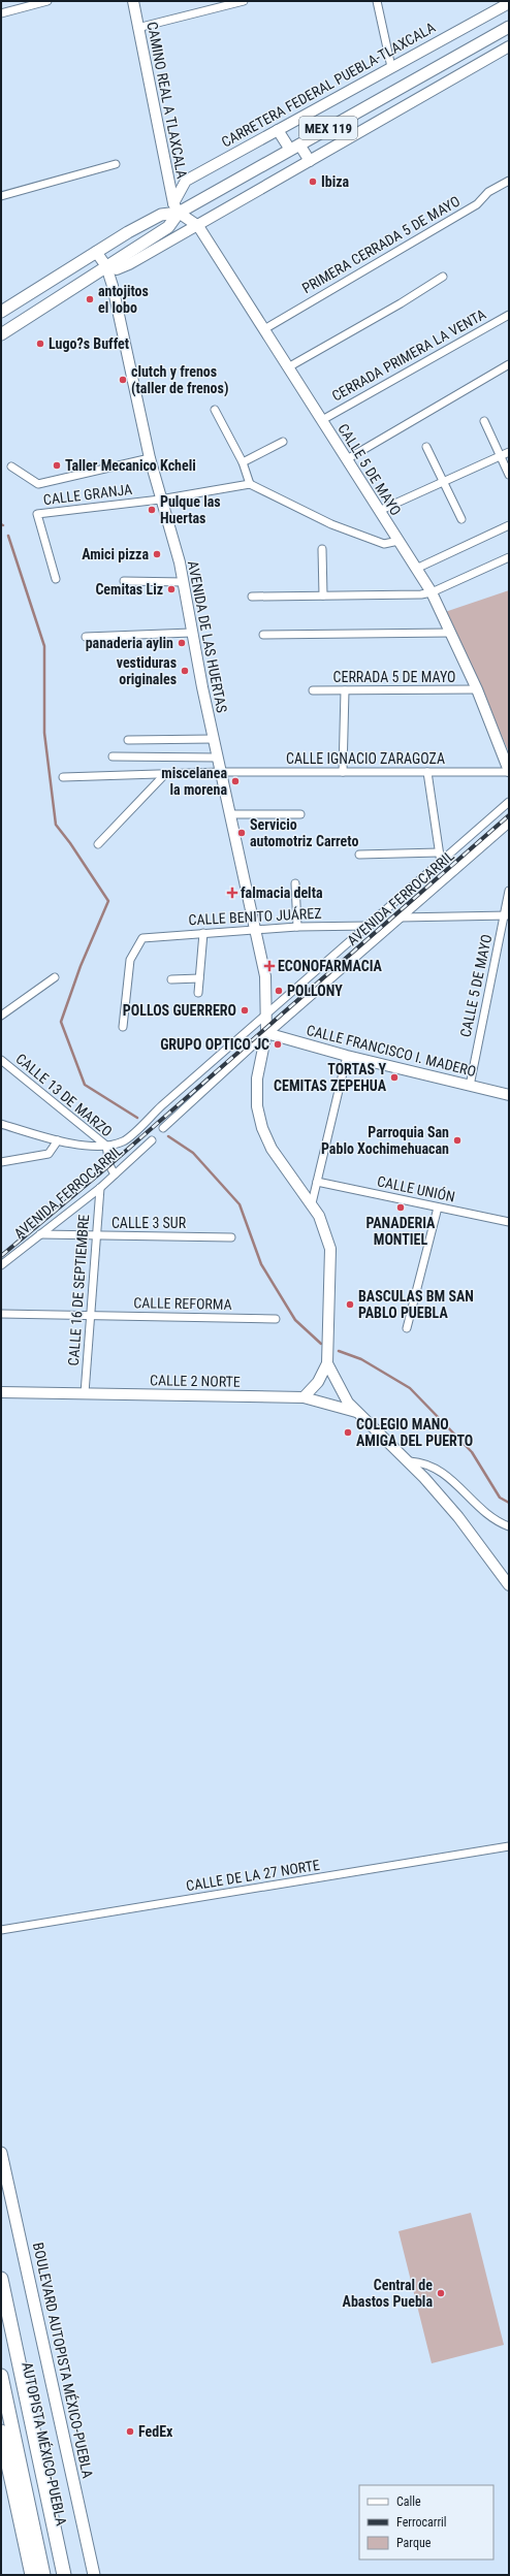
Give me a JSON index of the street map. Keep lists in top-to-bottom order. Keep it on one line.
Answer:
{"streets":{"highway":["AUTOPISTA MÉXICO-PUEBLA"],"main road":["CARRETERA FEDERAL PUEBLA-TLAXCALA","MEX 119","BOULEVARD AUTOPISTA MÉXICO-PUEBLA"],"street":["CAMINO REAL A TLAXCALA","PRIMERA CERRADA 5 DE MAYO","CERRADA PRIMERA LA VENTA","CALLE 5 DE MAYO","CALLE GRANJA","AVENIDA DE LAS HUERTAS","CERRADA 5 DE MAYO","CALLE IGNACIO ZARAGOZA","AVENIDA FERROCARRIL","CALLE BENITO JUÁREZ","CALLE FRANCISCO I. MADERO","CALLE 13 DE MARZO","CALLE UNIÓN","CALLE 3 SUR","CALLE 16 DE SEPTIEMBRE","CALLE REFORMA","CALLE 2 NORTE","CALLE DE LA 27 NORTE"]},"crossings":[["CARRETERA FEDERAL PUEBLA-TLAXCALA","CAMINO REAL A TLAXCALA"],["CARRETERA FEDERAL PUEBLA-TLAXCALA","CALLE 5 DE MAYO"],["CARRETERA FEDERAL PUEBLA-TLAXCALA","AVENIDA DE LAS HUERTAS"],["CAMINO REAL A TLAXCALA","CALLE 5 DE MAYO"],["PRIMERA CERRADA 5 DE MAYO","CALLE 5 DE MAYO"],["CERRADA PRIMERA LA VENTA","CALLE 5 DE MAYO"],["CALLE 5 DE MAYO","CERRADA 5 DE MAYO"],["CALLE 5 DE MAYO","CALLE IGNACIO ZARAGOZA"],["CALLE 5 DE MAYO","CALLE FRANCISCO I. MADERO"],["CALLE GRANJA","AVENIDA DE LAS HUERTAS"],["AVENIDA DE LAS HUERTAS","CALLE IGNACIO ZARAGOZA"],["AVENIDA DE LAS HUERTAS","AVENIDA FERROCARRIL"],["AVENIDA DE LAS HUERTAS","CALLE BENITO JUÁREZ"],["AVENIDA DE LAS HUERTAS","CALLE FRANCISCO I. MADERO"],["AVENIDA FERROCARRIL","CALLE FRANCISCO I. MADERO"],["AVENIDA FERROCARRIL","CALLE 13 DE MARZO"],["AVENIDA FERROCARRIL","CALLE 3 SUR"],["AVENIDA FERROCARRIL","CALLE 16 DE SEPTIEMBRE"],["CALLE 3 SUR","CALLE 16 DE SEPTIEMBRE"],["CALLE 16 DE SEPTIEMBRE","CALLE REFORMA"],["CALLE 16 DE SEPTIEMBRE","CALLE 2 NORTE"]],"places":{"other":["Ibiza","antojitos el lobo","Lugo?s Buffet","clutch y frenos (taller de frenos)","Taller Mecanico Kcheli","Pulque las Huertas","Amici pizza","Cemitas Liz","panaderia aylin","vestiduras originales","miscelanea la morena","Servicio automotriz Carreto","POLLONY","POLLOS GUERRERO","GRUPO OPTICO JC","TORTAS Y CEMITAS ZEPEHUA","Parroquia San Pablo Xochimehuacan","PANADERIA MONTIEL","BASCULAS BM SAN PABLO PUEBLA","COLEGIO MANO AMIGA DEL PUERTO","Central de Abastos Puebla","FedEx"],"health":["falmacia delta","ECONOFARMACIA"]},"legend":["Calle","Ferrocarril","Parque"]}
